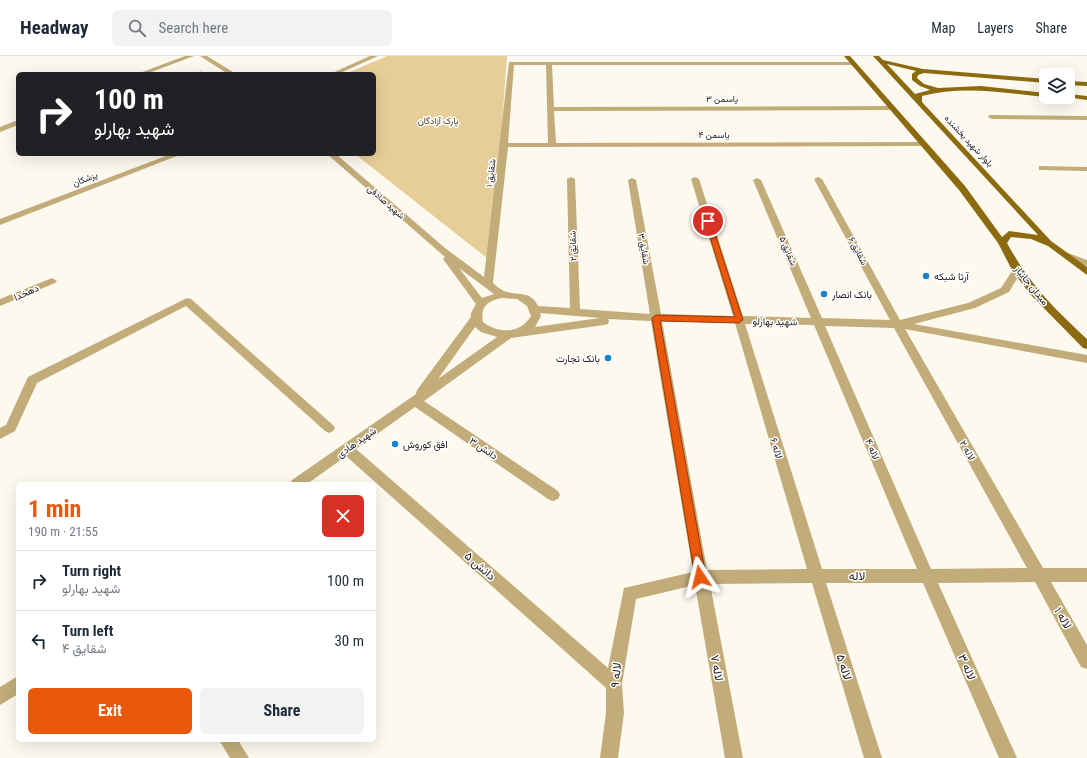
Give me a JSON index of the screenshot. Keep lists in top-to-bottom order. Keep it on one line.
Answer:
{"streets":{"main road":["بلوار شهید بخشنده","میدان جانباز"],"street":["یاسمن ۳","یاسمن ۴","شقایق ۱","پزشکان","شهید صادقی","شقایق ۲","شقایق ۳","شقایق ۵","شقایق ۶","دهخدا","شهید بهارلو","شهید هادی","دانش ۳","لاله ۶","لاله ۴","لاله ۲","دانش ۵","لاله","لاله ۱","لاله ۵","لاله ۳","لاله ۷","لاله ۹"]},"crossings":[["یاسمن ۴","شقایق ۱"],["شقایق ۳","شهید بهارلو"],["شقایق ۳","لاله"],["شقایق ۳","لاله ۷"],["شقایق ۵","شهید بهارلو"],["شقایق ۵","لاله ۴"],["شقایق ۶","شهید بهارلو"],["شقایق ۶","لاله ۲"],["شهید بهارلو","لاله ۶"],["شهید بهارلو","لاله ۴"],["شهید بهارلو","لاله ۲"],["شهید هادی","دانش ۳"],["شهید هادی","دانش ۵"],["لاله ۶","لاله"],["لاله ۶","لاله ۵"],["لاله ۴","لاله"],["لاله ۴","لاله ۳"],["لاله ۲","لاله"],["لاله ۲","لاله ۱"],["دانش ۵","لاله ۹"],["لاله","لاله ۱"],["لاله","لاله ۵"],["لاله","لاله ۳"],["لاله","لاله ۷"],["لاله","لاله ۹"]],"parks":["پارک آزادگان"],"places":["آرتا شبکه","بانک انصار","بانک تجارت","افق کوروش"],"page":{"header":"Headway","search":"Search here","nav":["Map","Layers","Share"],"turn":["100 m","شهید بهارلو"],"heading":["1 min","190 m · 21:55"],"list":[{"name":"Turn right","note":"شهید بهارلو","value":"100 m"},{"name":"Turn left","note":"شقایق ۴","value":"30 m"}],"buttons":["Exit","Share"]}}
